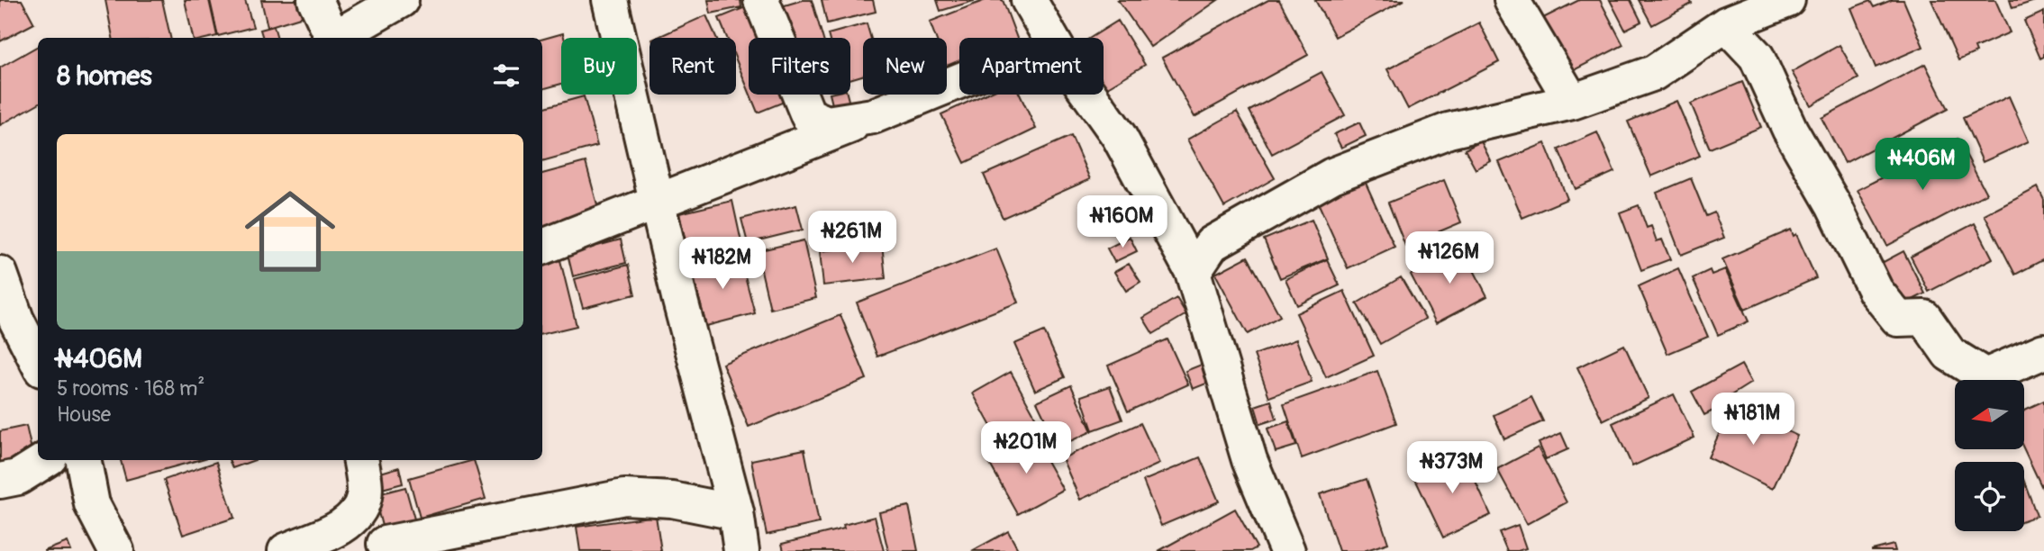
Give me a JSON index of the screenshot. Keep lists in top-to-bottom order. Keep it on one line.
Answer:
{"north":"left","page":{"chip":["Buy","Rent","Filters","New","Apartment"],"heading":"8 homes","list":[{"name":"₦406M","note":"5 rooms · 168 m² · House"}],"price":["₦406M","₦160M","₦261M","₦126M","₦182M","₦181M","₦201M","₦373M"]}}
